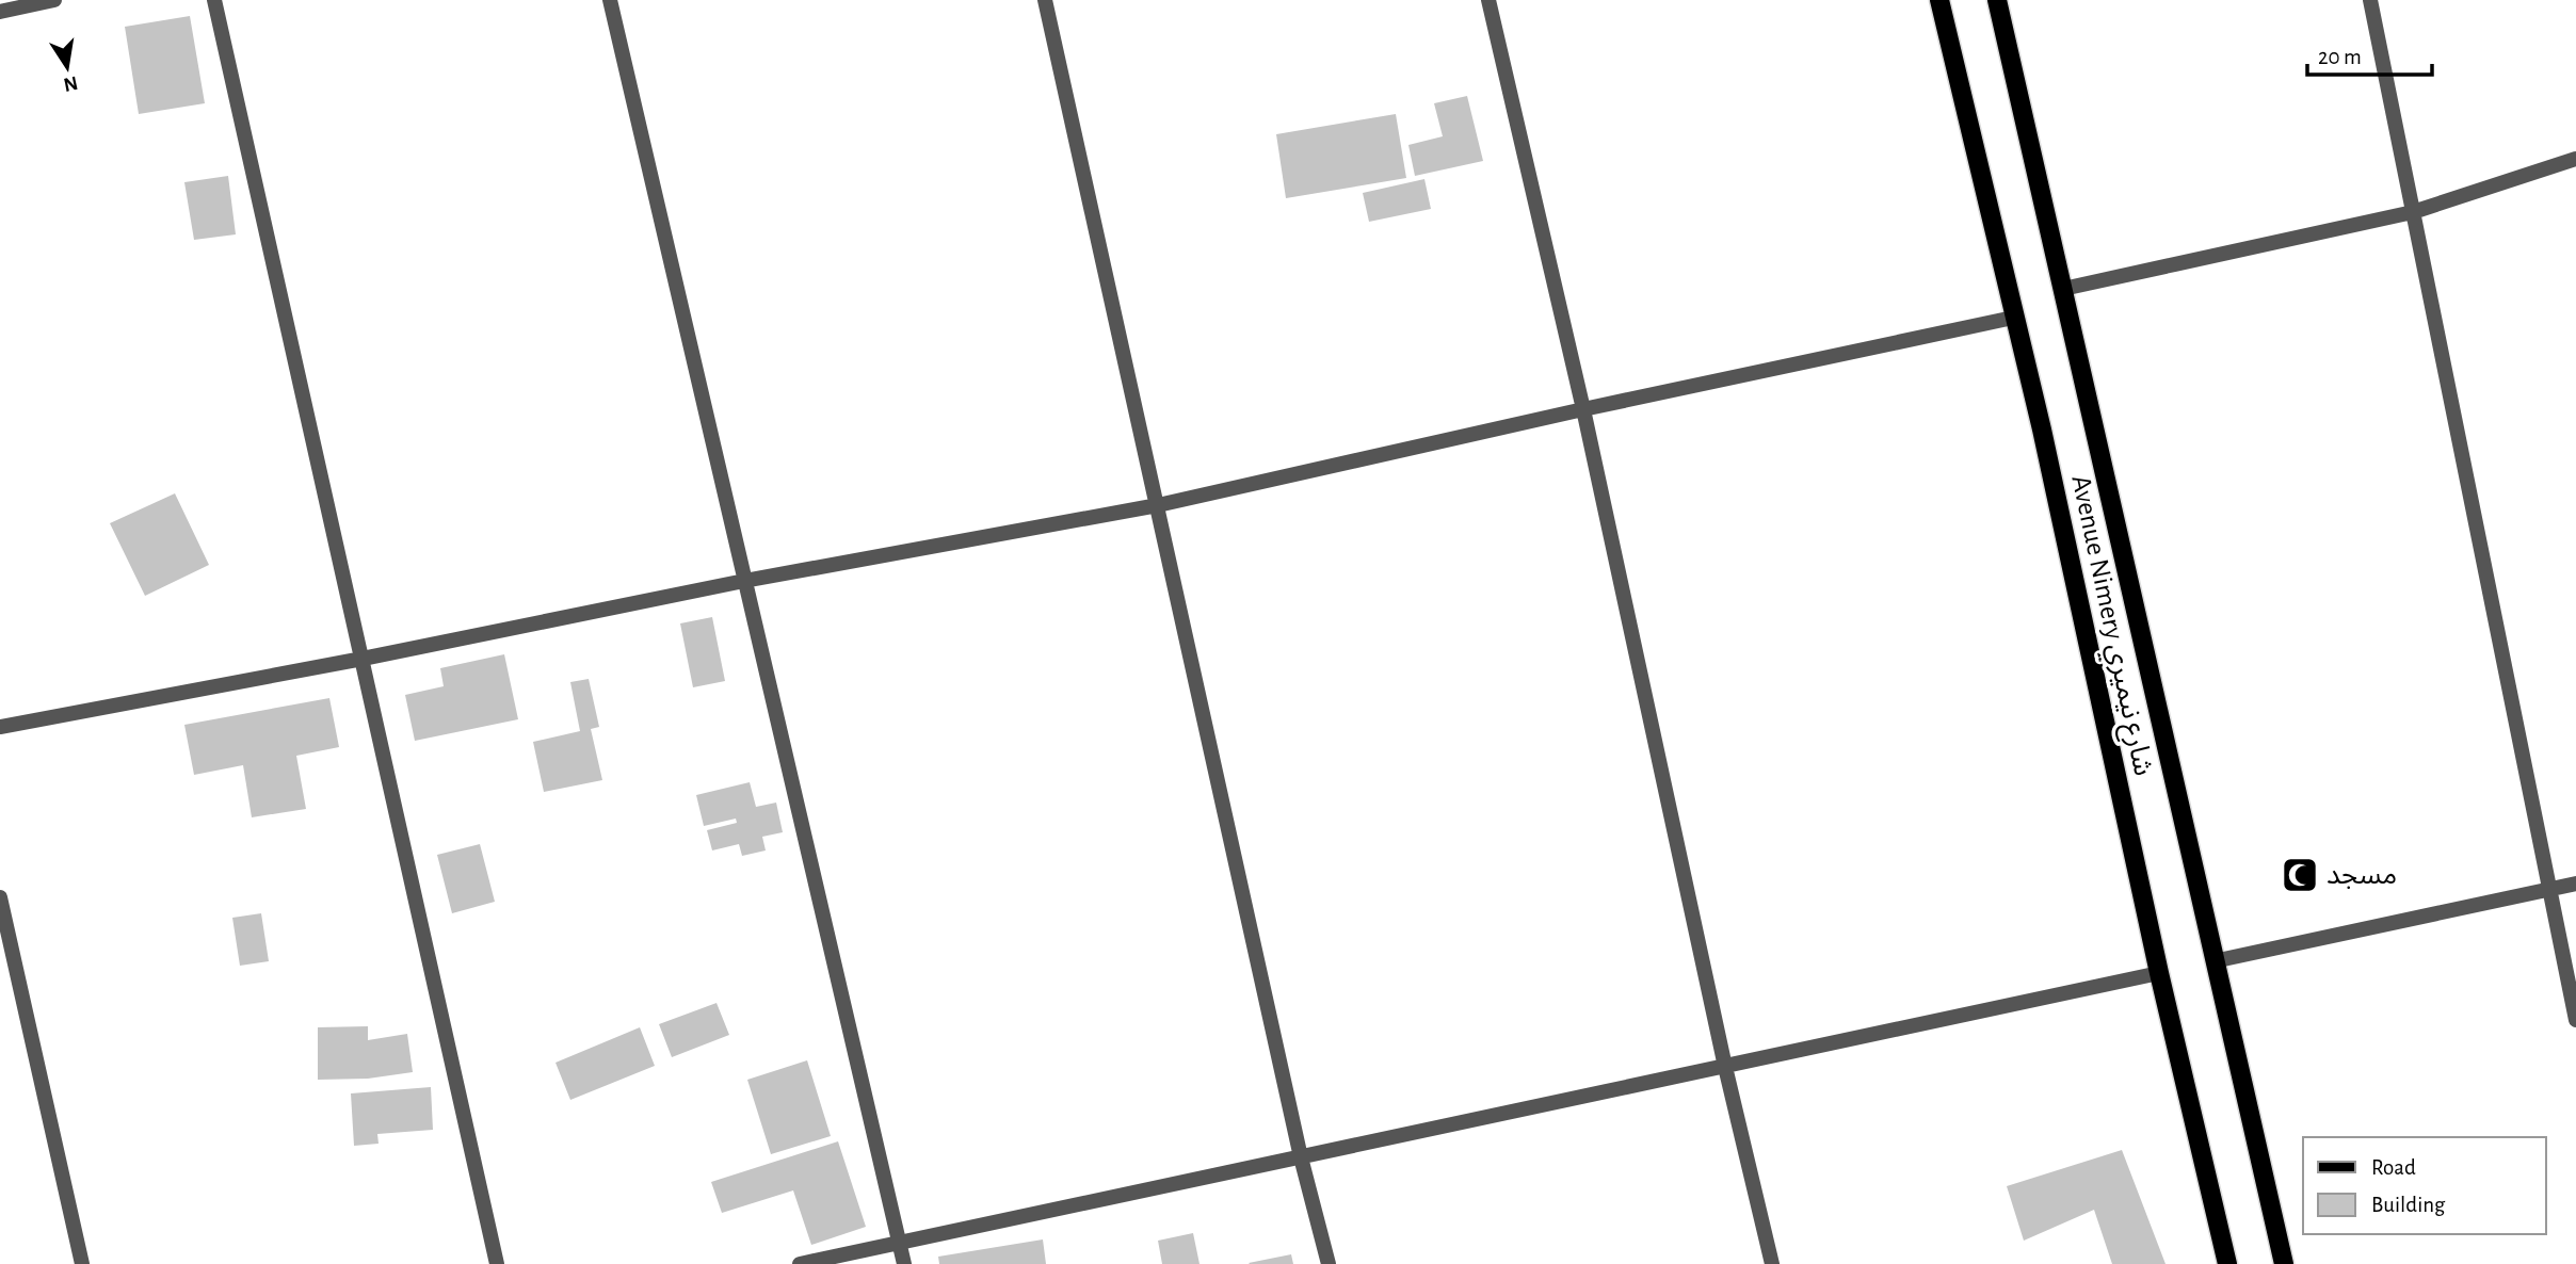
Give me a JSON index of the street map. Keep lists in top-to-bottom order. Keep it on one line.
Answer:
{"streets":{"main road":["Avenue Nimery شارع نيميري"]},"places":{"mosque":["مسجد"]},"legend":["Road","Building"],"scale_bar":"20 m","north":"bottom"}
